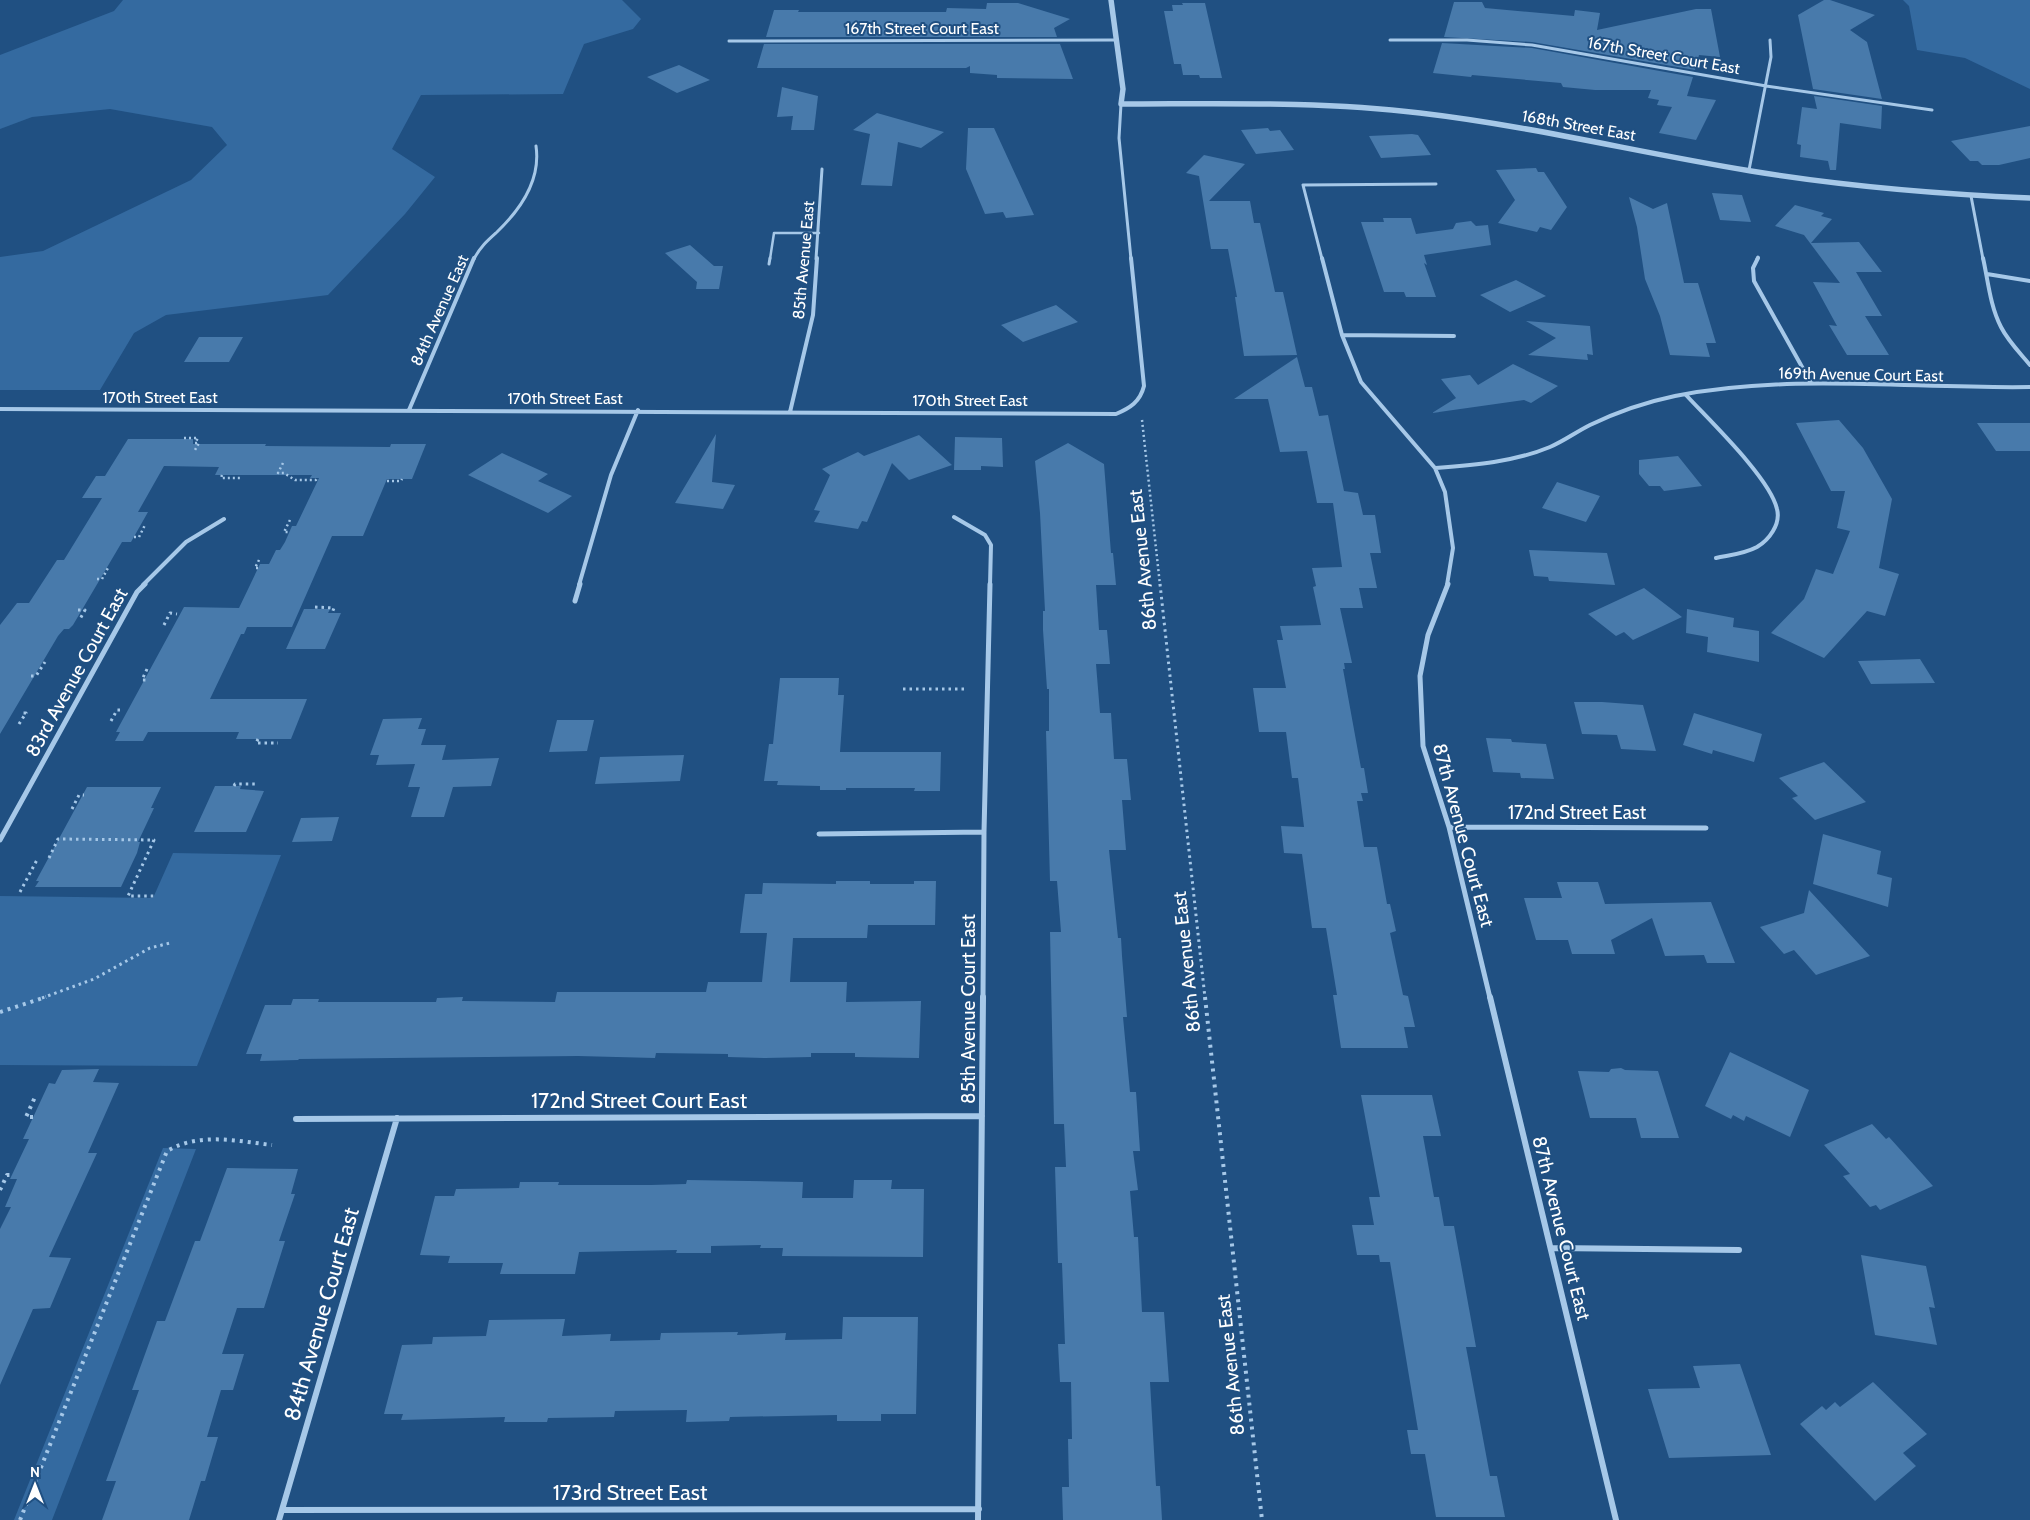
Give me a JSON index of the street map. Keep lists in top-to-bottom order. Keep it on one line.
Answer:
{"streets":{"street":["167th Street Court East","168th Street East","85th Avenue East","84th Avenue East","169th Avenue Court East","170th Street East","83rd Avenue Court East","172nd Street East","87th Avenue Court East","85th Avenue Court East","172nd Street Court East","84th Avenue Court East","173rd Street East"],"path":["86th Avenue East"]},"crossings":[["85th Avenue East","170th Street East"],["84th Avenue East","170th Street East"],["169th Avenue Court East","87th Avenue Court East"],["170th Street East","86th Avenue East"],["172nd Street East","87th Avenue Court East"],["85th Avenue Court East","172nd Street Court East"],["85th Avenue Court East","173rd Street East"],["172nd Street Court East","84th Avenue Court East"],["84th Avenue Court East","173rd Street East"]],"north":"top"}
